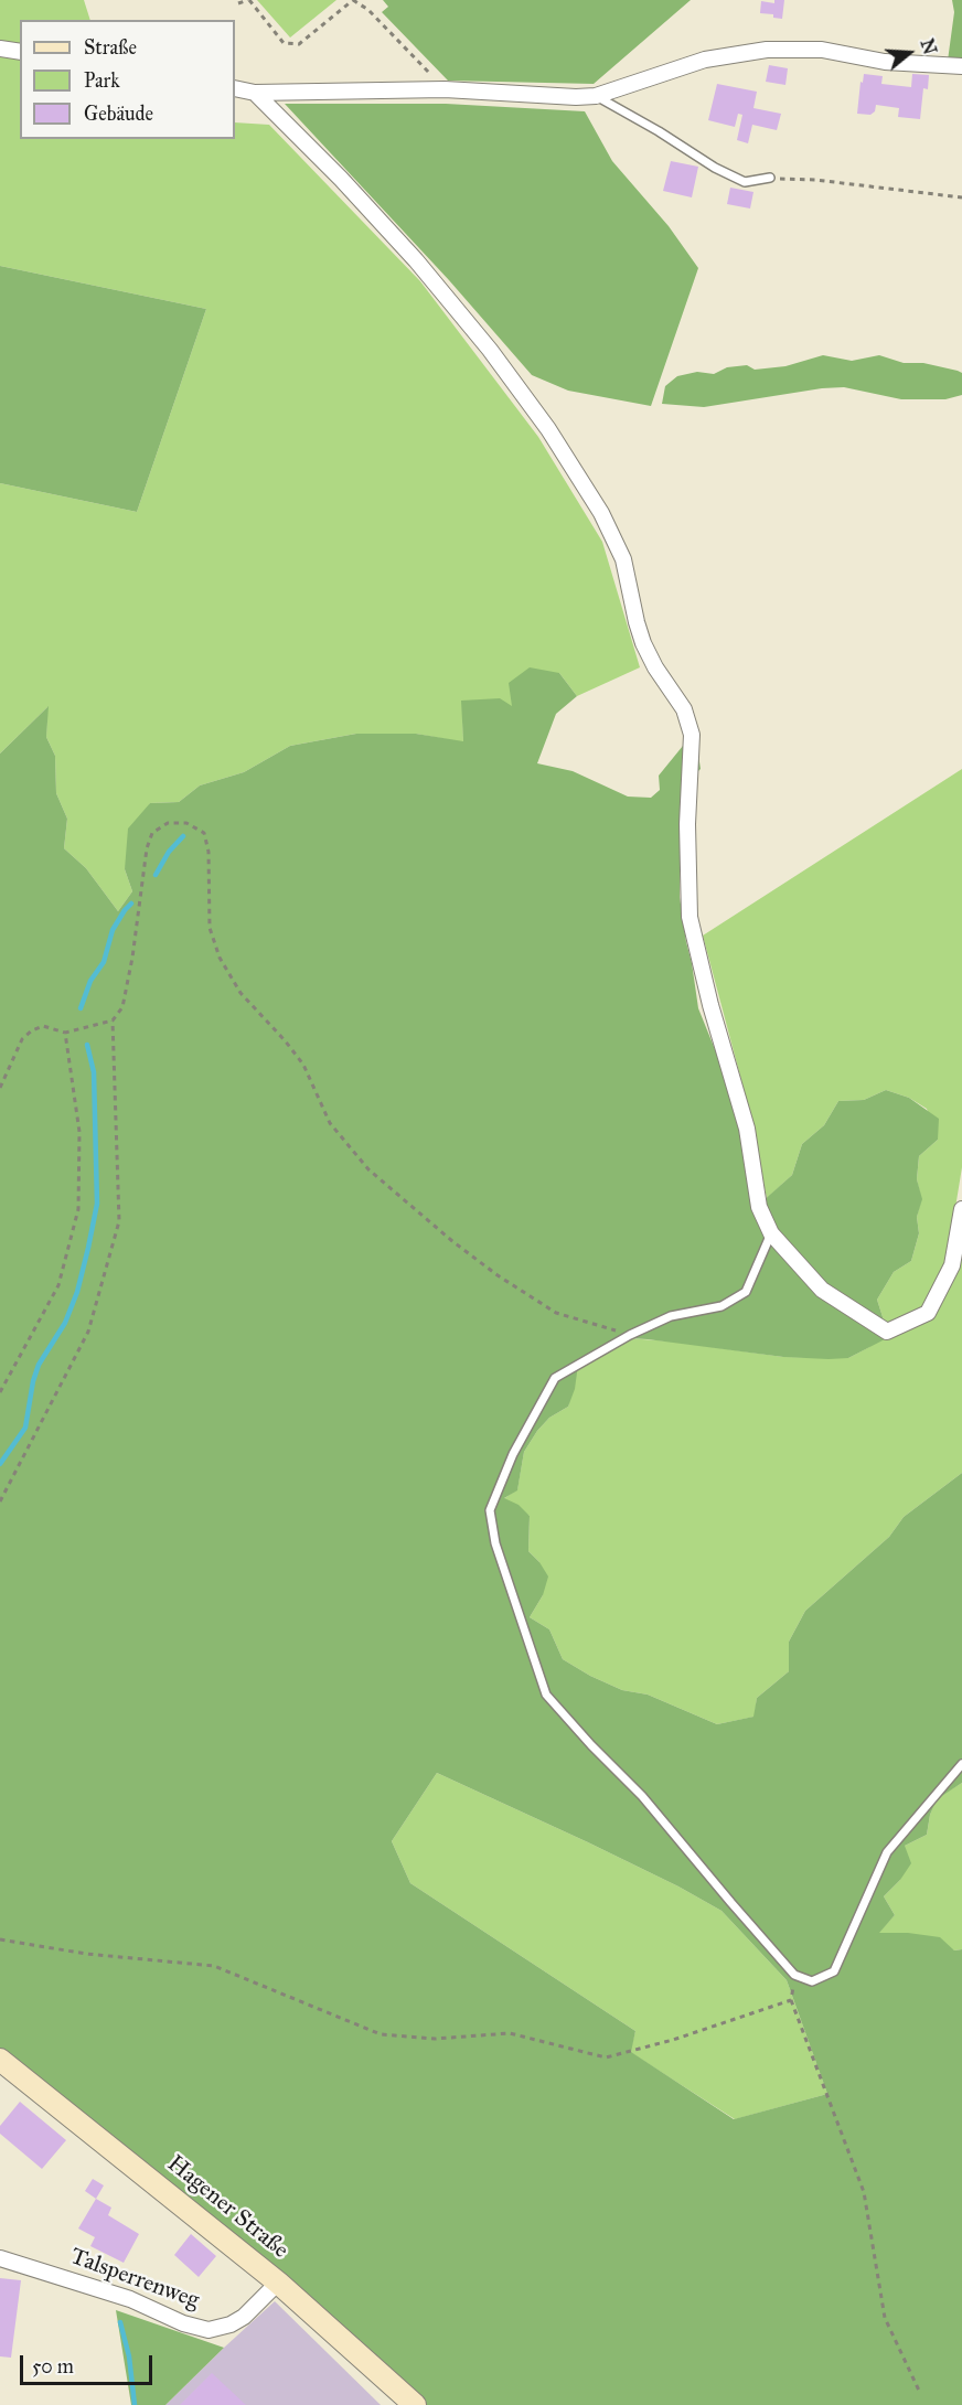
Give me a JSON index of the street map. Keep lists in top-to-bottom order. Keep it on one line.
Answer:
{"streets":{"main road":["Hagener Straße"],"street":["Talsperrenweg"]},"crossings":[["Hagener Straße","Talsperrenweg"]],"legend":["Straße","Park","Gebäude"],"scale_bar":"50 m","north":"right"}
